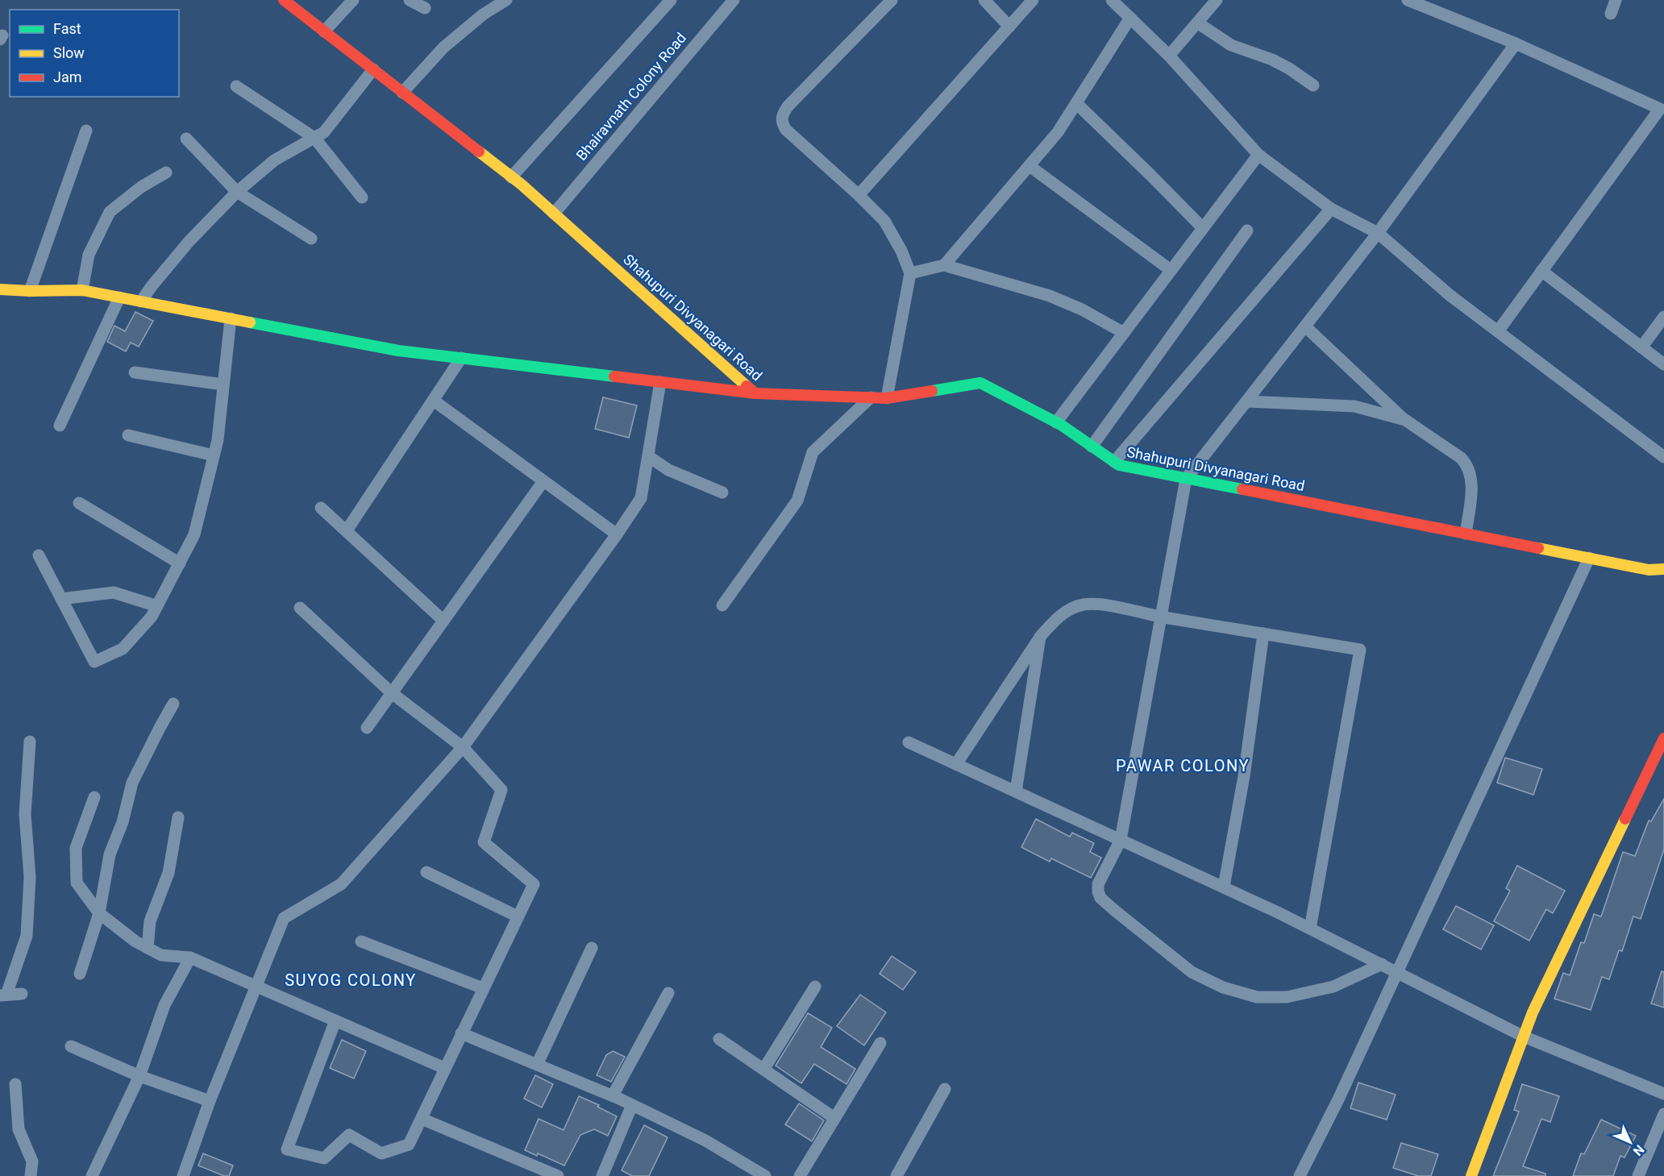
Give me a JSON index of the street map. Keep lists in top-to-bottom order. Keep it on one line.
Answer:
{"streets":{"main road":["Shahupuri Divyanagari Road"],"street":["Bhairavnath Colony Road"]},"crossings":[["Bhairavnath Colony Road","Shahupuri Divyanagari Road"]],"districts":["PAWAR COLONY","SUYOG COLONY"],"legend":["Fast","Slow","Jam"],"north":"bottom right"}
